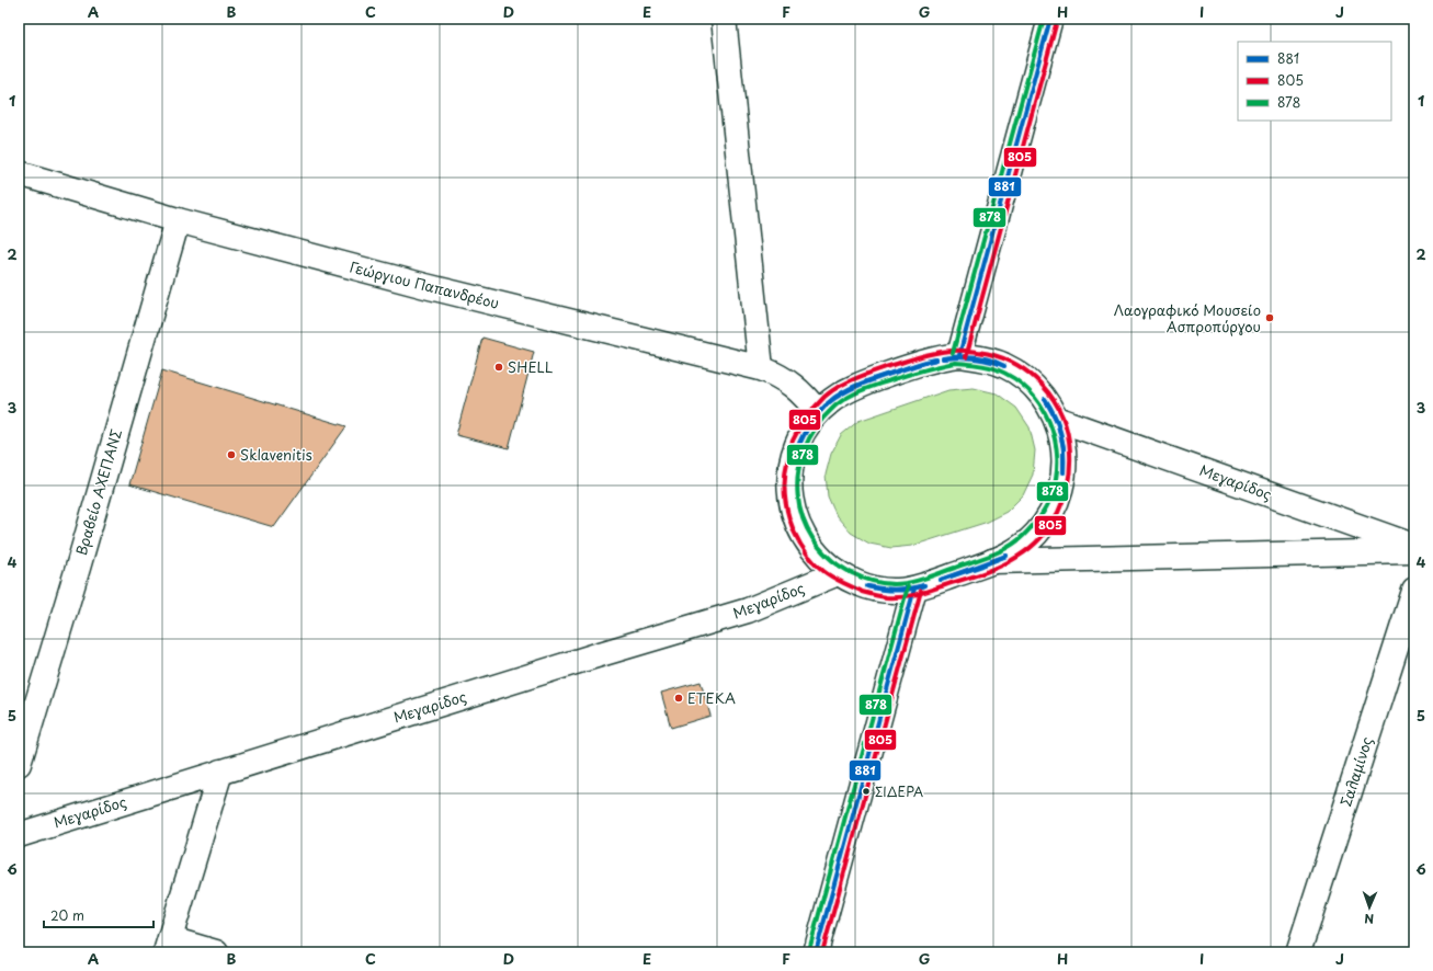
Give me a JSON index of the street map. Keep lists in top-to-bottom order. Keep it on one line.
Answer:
{"streets":{"street":["Γεώργιου Παπανδρέου","Μεγαρίδος","Βραβείο ΑΧΕΠΑΝΣ","Σαλαμίνος"]},"crossings":[["Γεώργιου Παπανδρέου","Βραβείο ΑΧΕΠΑΝΣ"]],"places":["Λαογραφικό Μουσείο Ασπροπύργου","SHELL","Sklavenitis","ΕΤΕΚΑ","ΣΙΔΕΡΑ"],"lines":["transit line 881","transit line 878","transit line 805"],"legend":["881","805","878"],"scale_bar":"20 m","north":"bottom","grid":{"columns":["A","B","C","D","E","F","G","H","I","J"],"rows":["1","2","3","4","5","6"]}}
